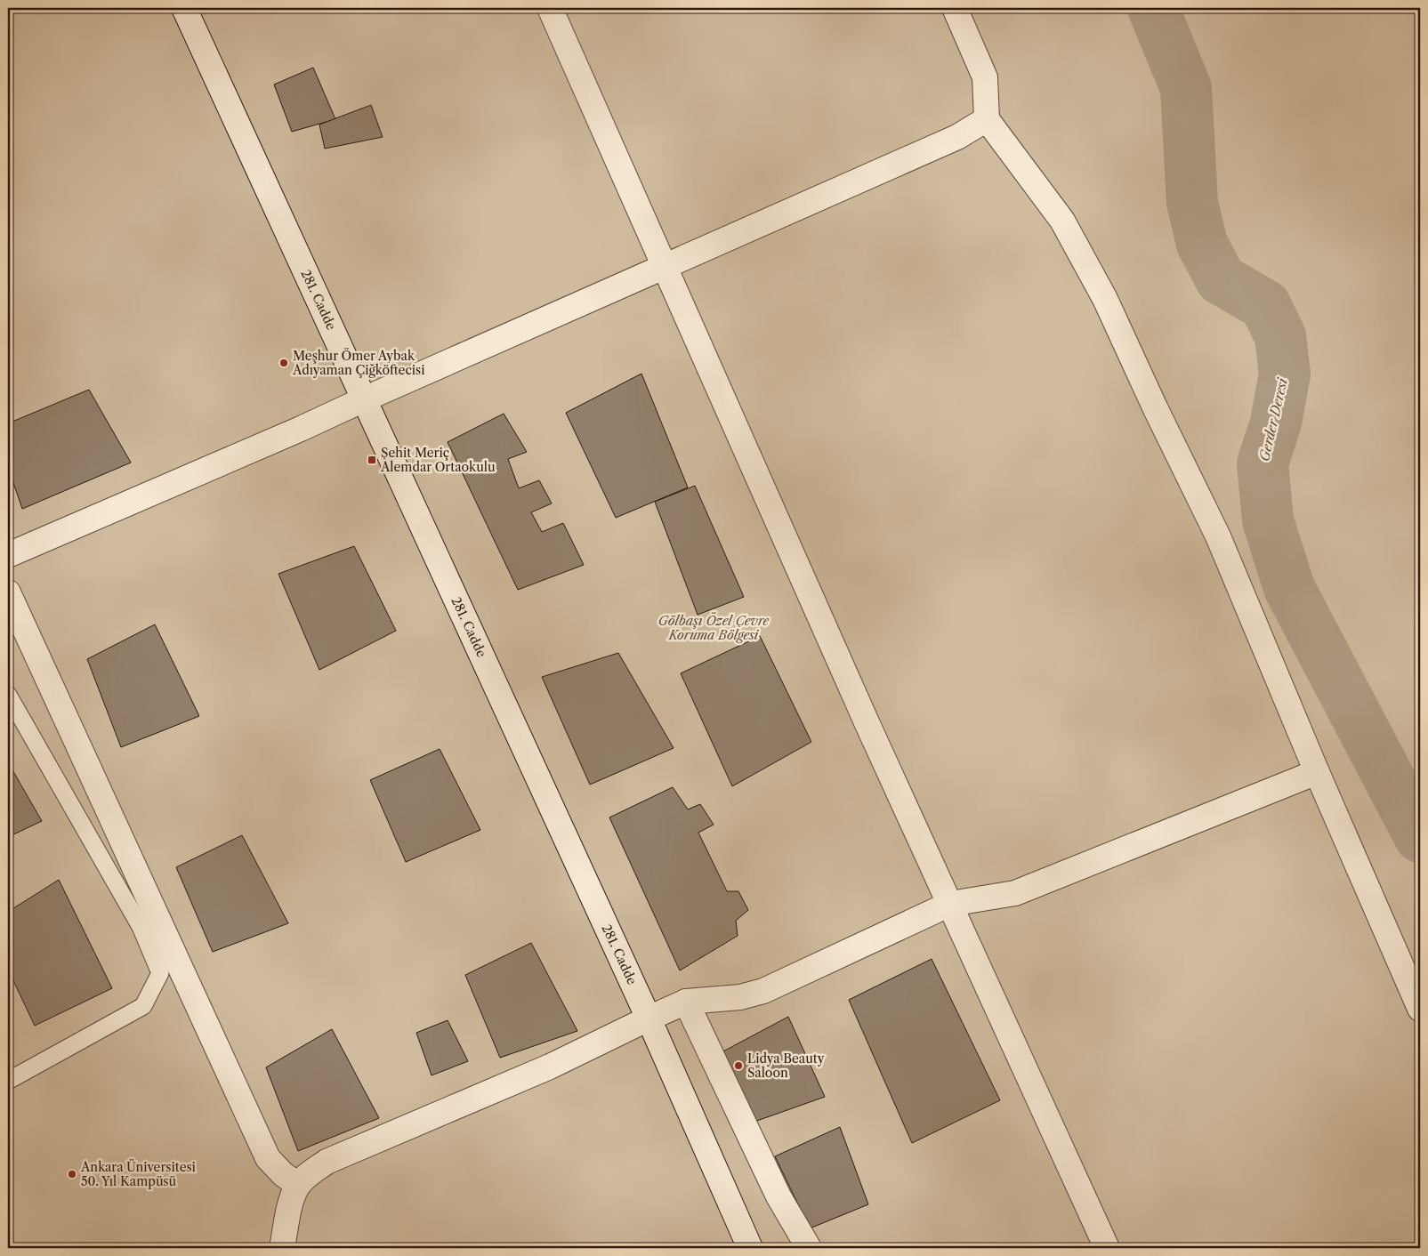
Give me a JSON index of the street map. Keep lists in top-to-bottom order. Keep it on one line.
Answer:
{"streets":{"street":["281. Cadde"]},"water":["Gerder Deresi"],"parks":["Gölbaşı Özel Çevre Koruma Bölgesi"],"places":{"other":["Meşhur Ömer Aybak Adıyaman Çiğköftecisi","Lidya Beauty Saloon","Ankara Üniversitesi 50. Yıl Kampüsü"],"transit":["Şehit Meriç Alemdar Ortaokulu"]}}
